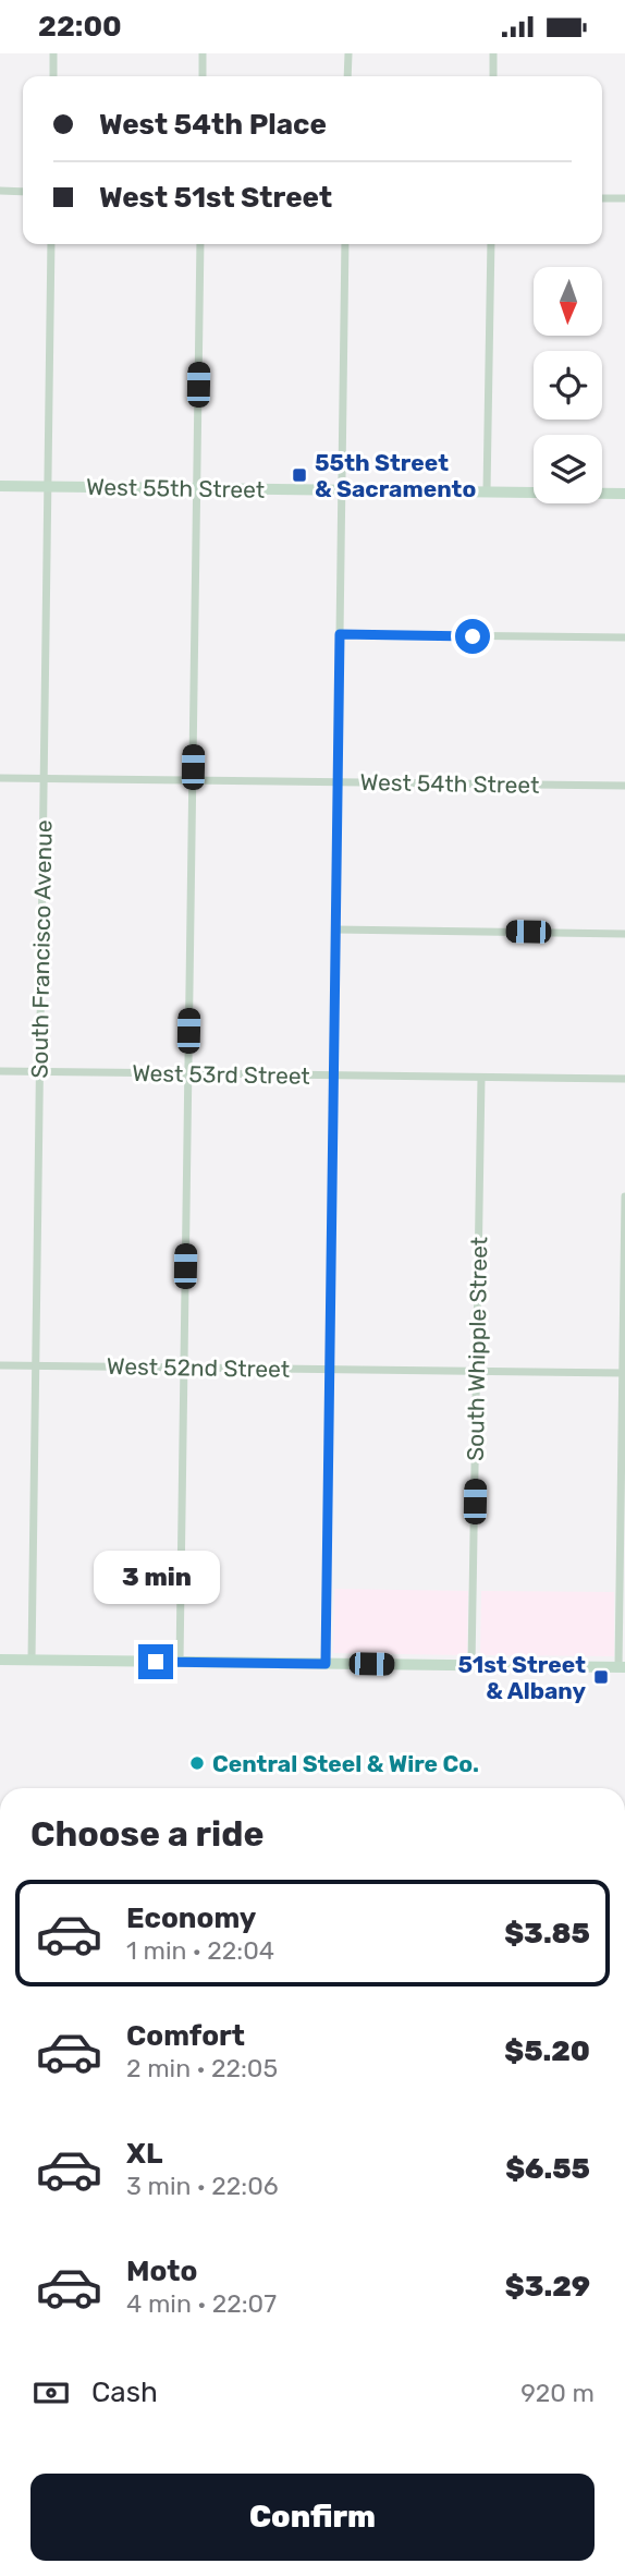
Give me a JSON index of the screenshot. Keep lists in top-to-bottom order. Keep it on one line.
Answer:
{"streets":{"main road":["West 55th Street"],"street":["West 54th Street","South Francisco Avenue","West 53rd Street","South Whipple Street","West 52nd Street"]},"crossings":[["West 55th Street","South Francisco Avenue"],["West 54th Street","South Francisco Avenue"],["South Francisco Avenue","West 53rd Street"],["South Francisco Avenue","West 52nd Street"],["West 53rd Street","South Whipple Street"],["South Whipple Street","West 52nd Street"]],"places":{"transit":["55th Street & Sacramento","51st Street & Albany"],"other":["Central Steel & Wire Co."]},"north":"bottom","page":{"status":"22:00","banner":["West 54th Place","West 51st Street"],"bubble":"3 min","heading":"Choose a ride","list":[{"name":"Economy","note":"1 min · 22:04","value":"$3.85"},{"name":"Comfort","note":"2 min · 22:05","value":"$5.20"},{"name":"XL","note":"3 min · 22:06","value":"$6.55"},{"name":"Moto","note":"4 min · 22:07","value":"$3.29"}],"pay":["Cash","920 m"],"buttons":"Confirm"}}
